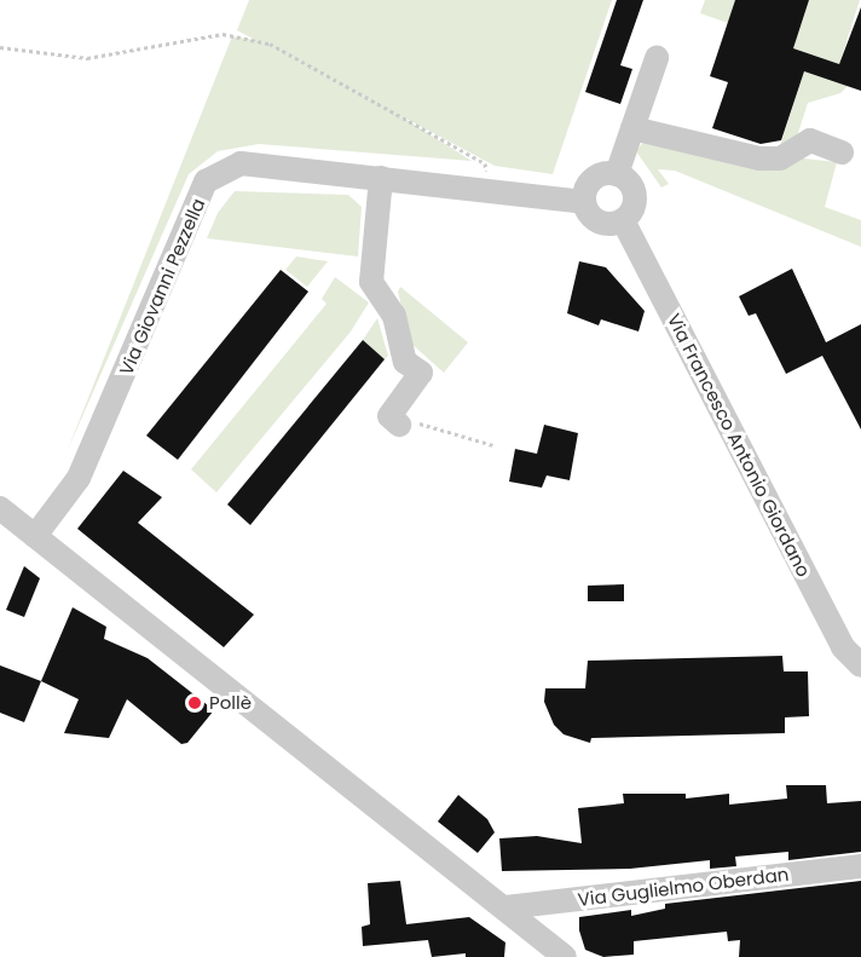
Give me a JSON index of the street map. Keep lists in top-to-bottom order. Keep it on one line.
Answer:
{"streets":{"street":["Via Giovanni Pezzella","Via Francesco Antonio Giordano","Via Guglielmo Oberdan"]},"crossings":[["Via Giovanni Pezzella","Via Francesco Antonio Giordano"]],"places":["Pollè"]}
